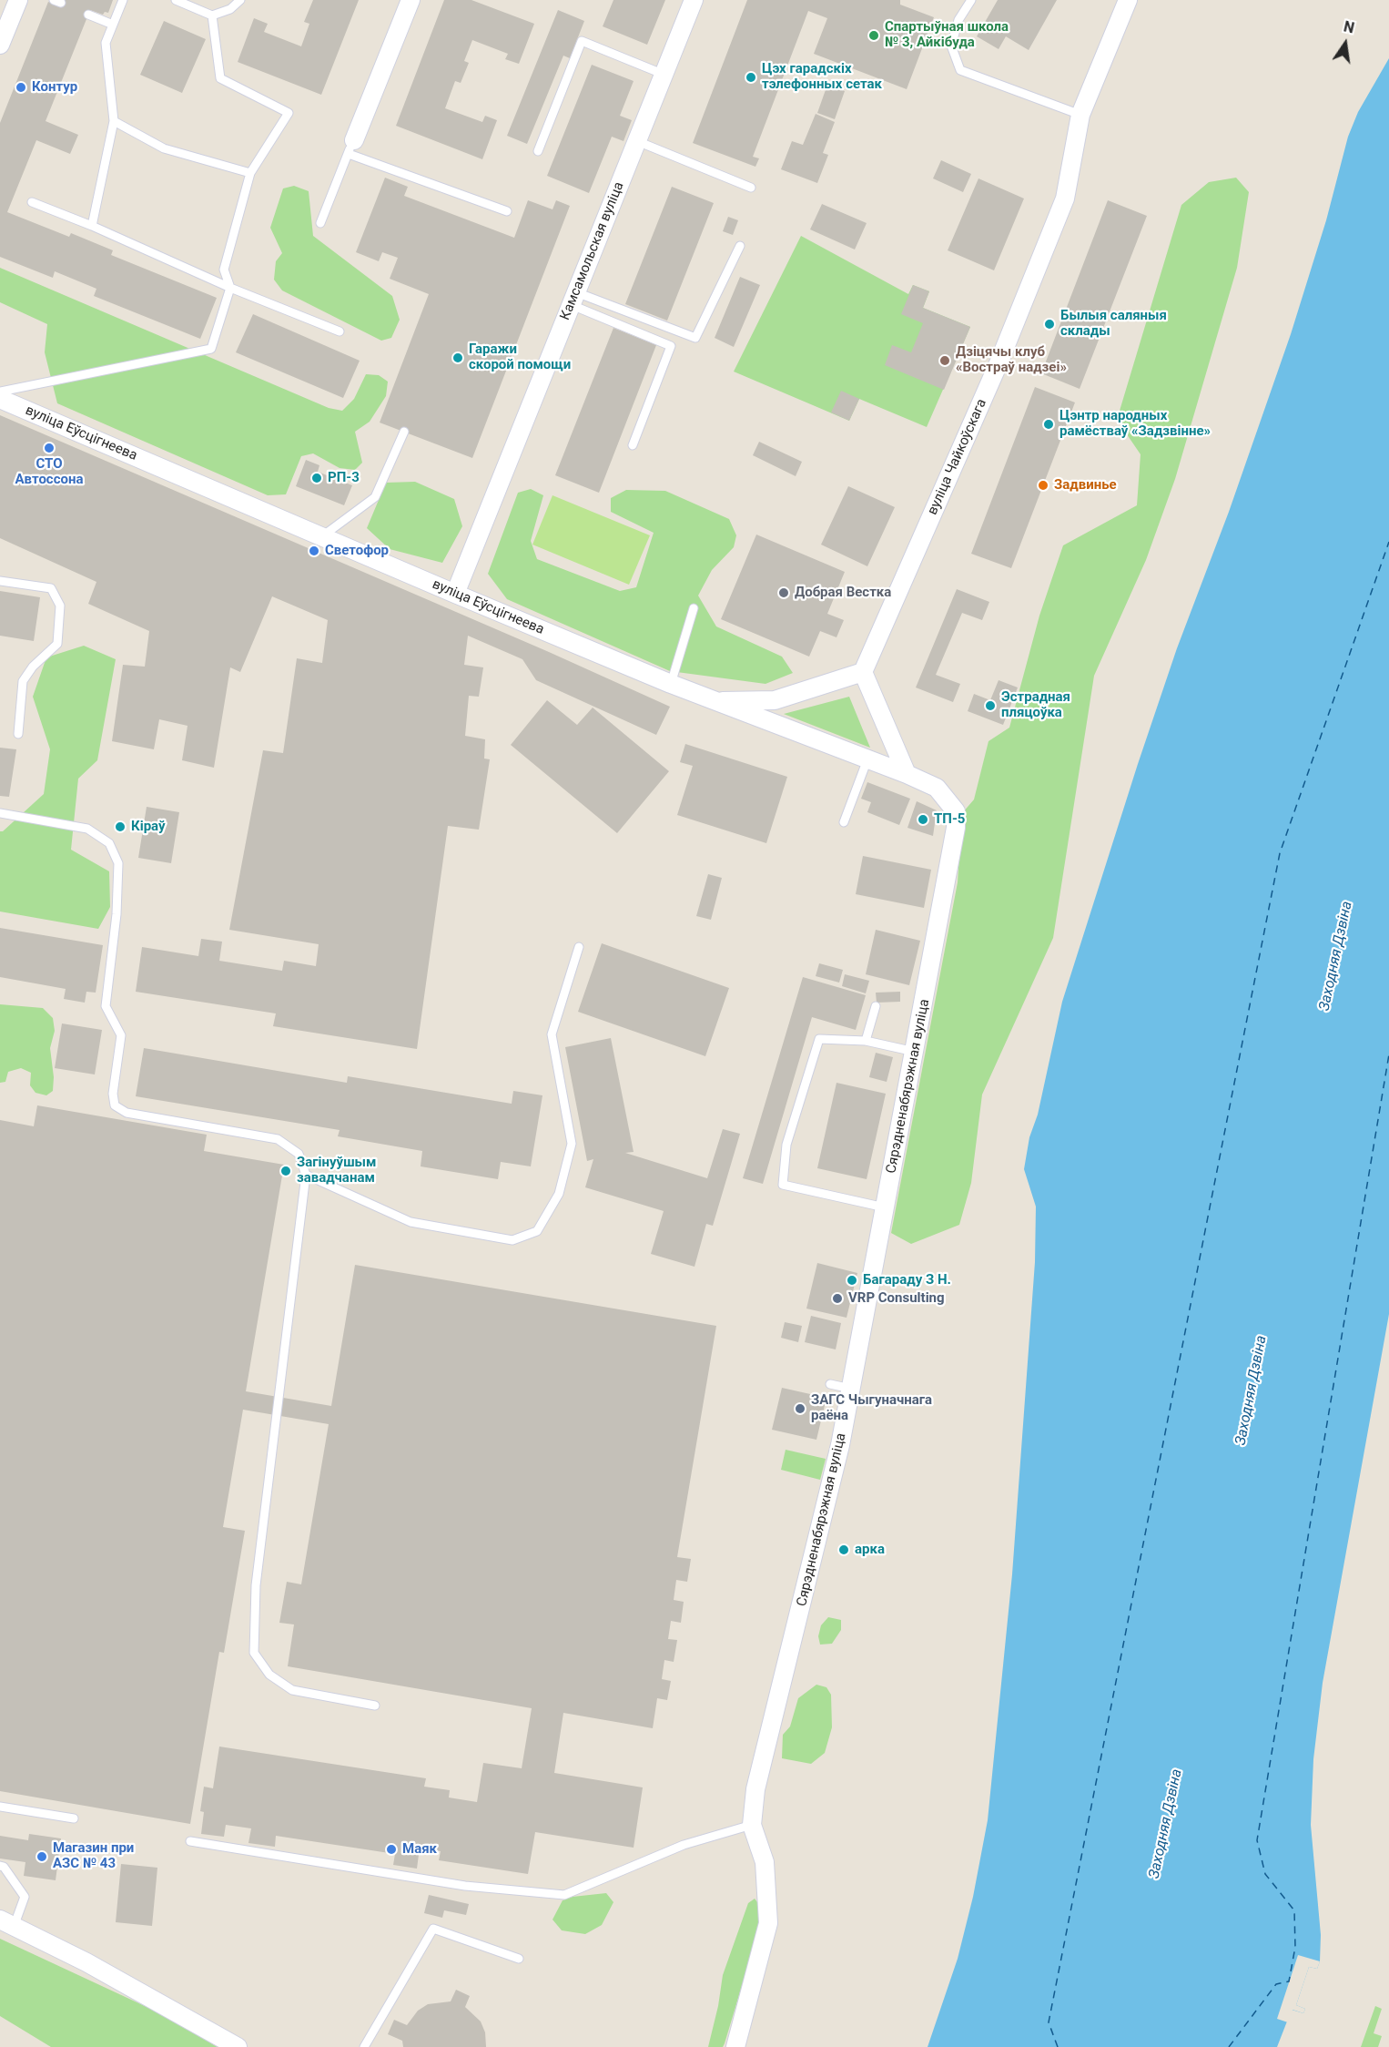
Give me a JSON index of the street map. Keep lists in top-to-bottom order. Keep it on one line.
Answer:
{"streets":{"street":["Камсамольская вуліца","вуліца Еўсцігнеева","вуліца Чайкоўскага","Сярэдненабярэжная вуліца"]},"crossings":[["Камсамольская вуліца","вуліца Еўсцігнеева"],["вуліца Еўсцігнеева","Сярэдненабярэжная вуліца"]],"water":["Заходняя Дзвіна"],"places":["Спартыўная школа № 3, Айкібуда","Цэх гарадскіх тэлефонных сетак","Контур","Былыя саляныя склады","Гаражи скорой помощи","Дзіцячы клуб «Востраў надзеі»","Цэнтр народных рамёстваў «Задзвінне»","СТО Автоссона","РП-3","Задвинье","Светофор","Добрая Вестка","Эстрадная пляцоўка","ТП-5","Кіраў","Загінуўшым завадчанам","Багараду З Н.","VRP Consulting","ЗАГС Чыгуначнага раёна","арка","Маяк","Магазин при АЗС № 43"],"north":"top"}
